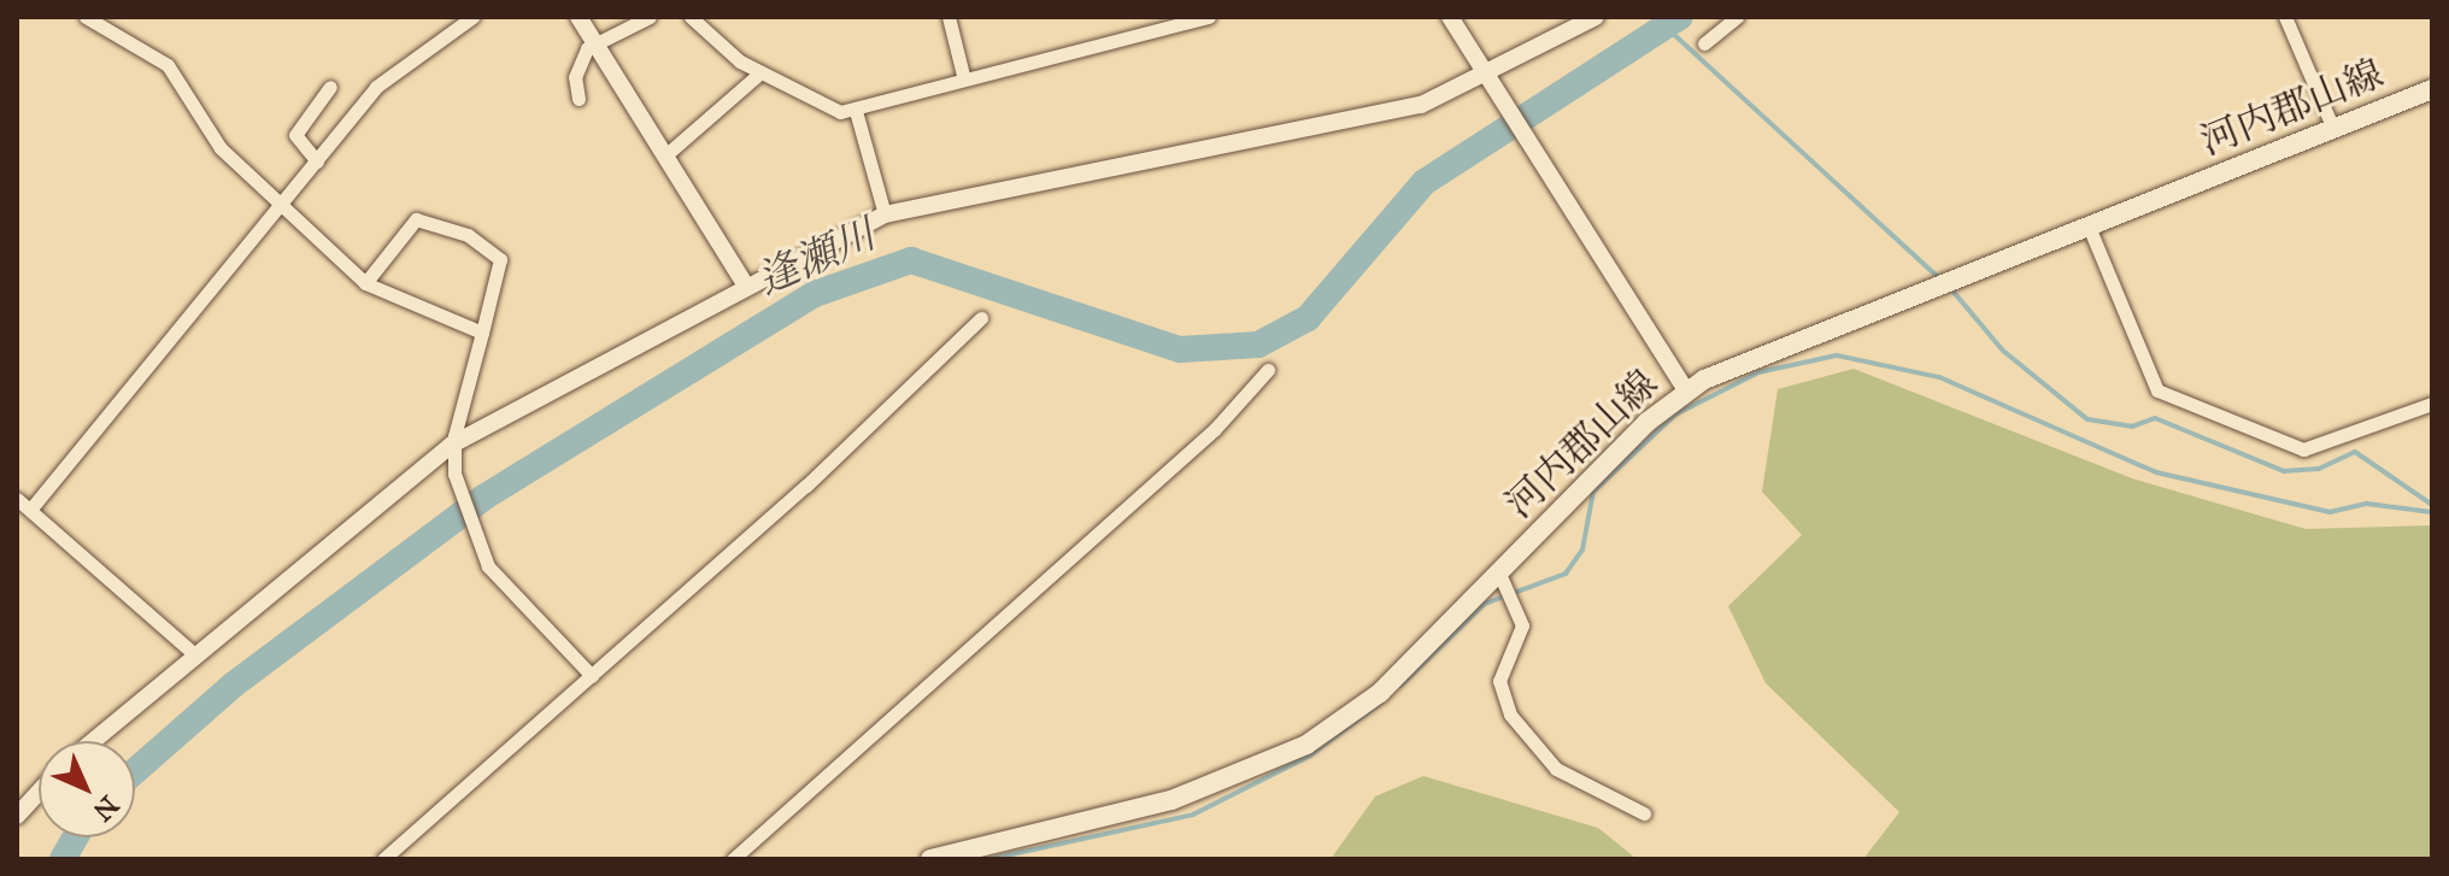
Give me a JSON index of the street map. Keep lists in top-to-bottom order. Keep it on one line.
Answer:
{"streets":{"main road":["河内郡山線"]},"water":["逢瀬川"],"north":"bottom right"}
